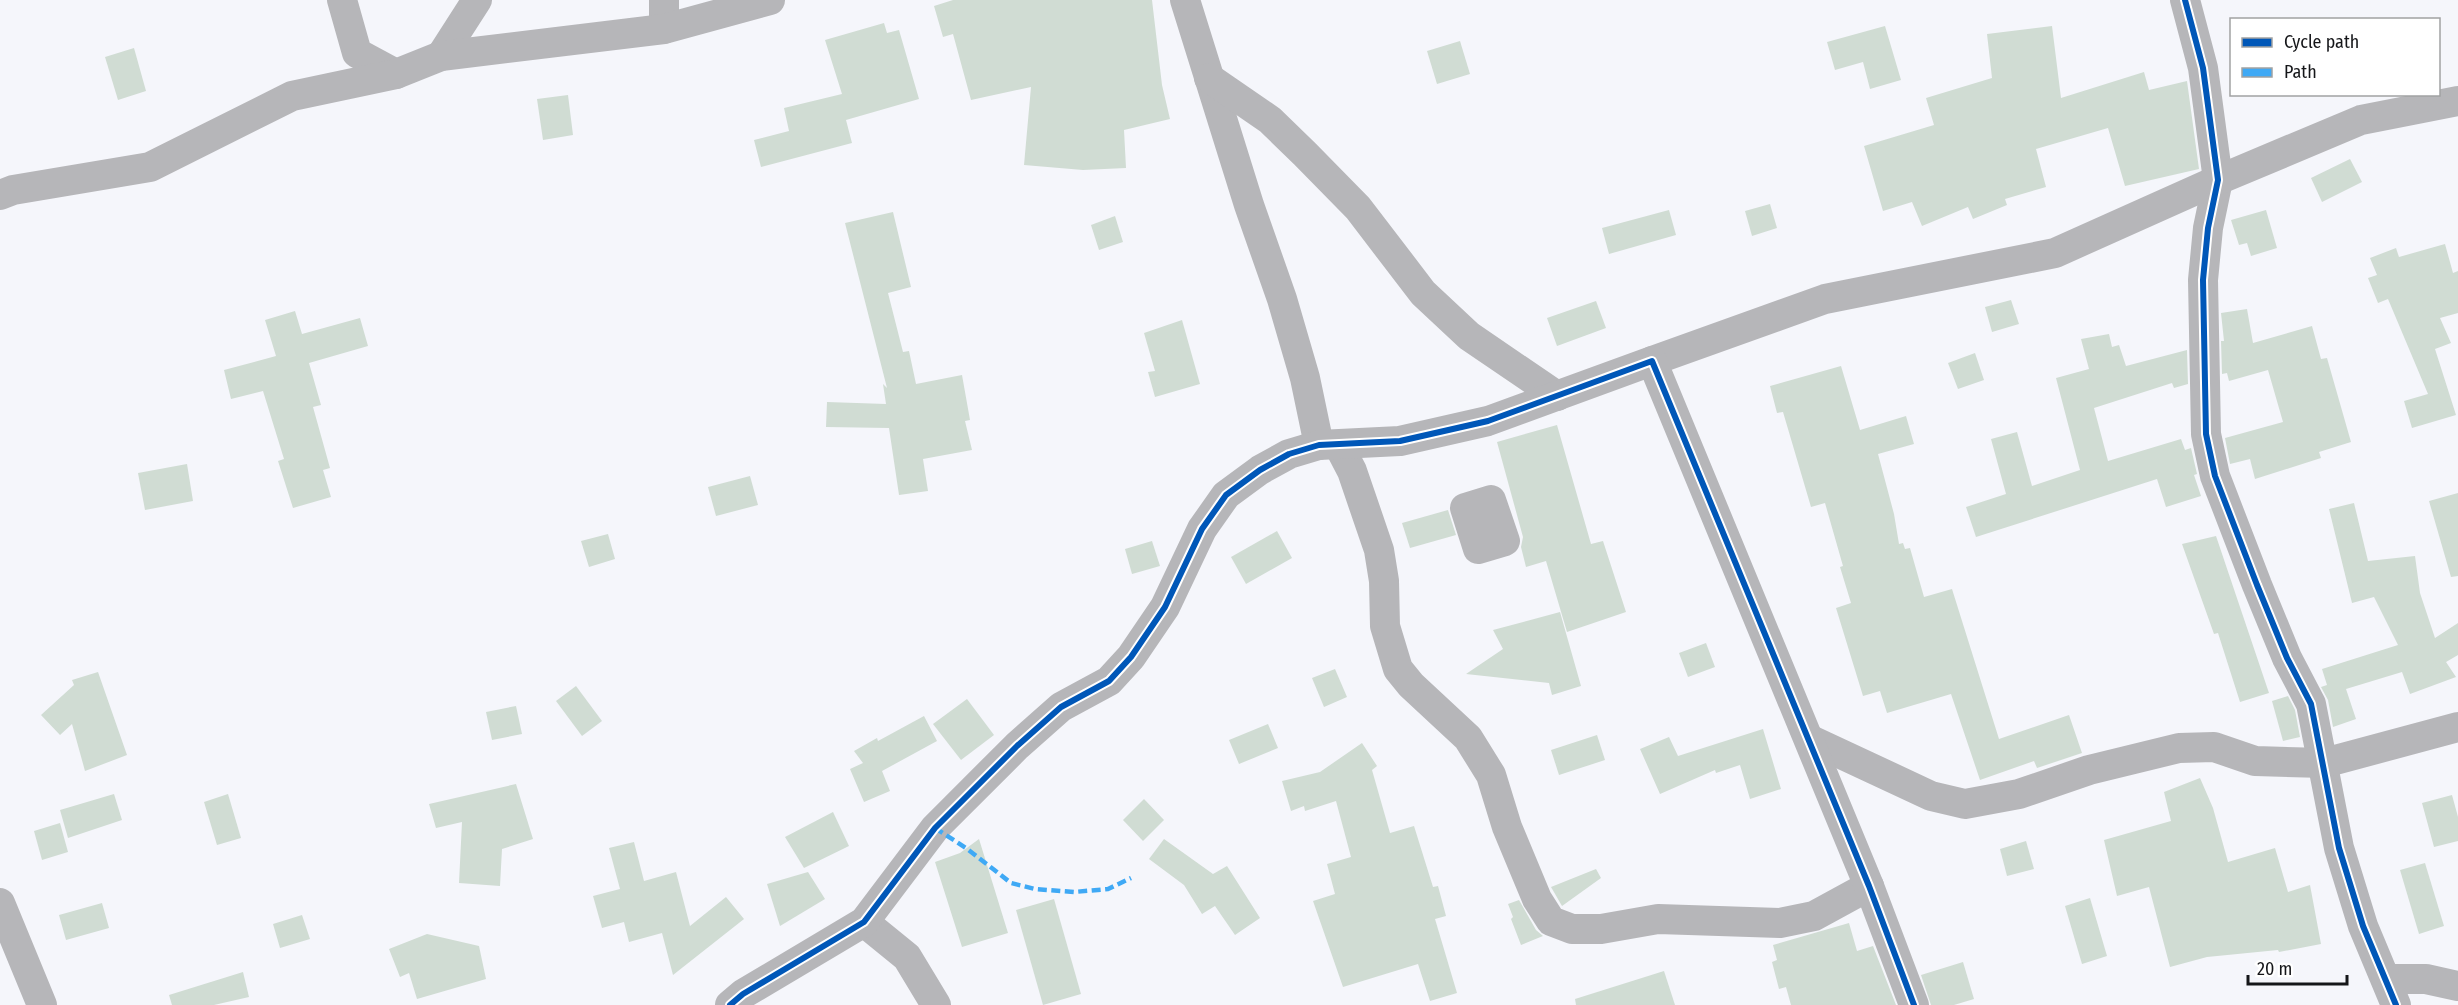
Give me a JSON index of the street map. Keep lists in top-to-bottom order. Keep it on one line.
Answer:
{"legend":["Cycle path","Path"],"scale_bar":"20 m"}
